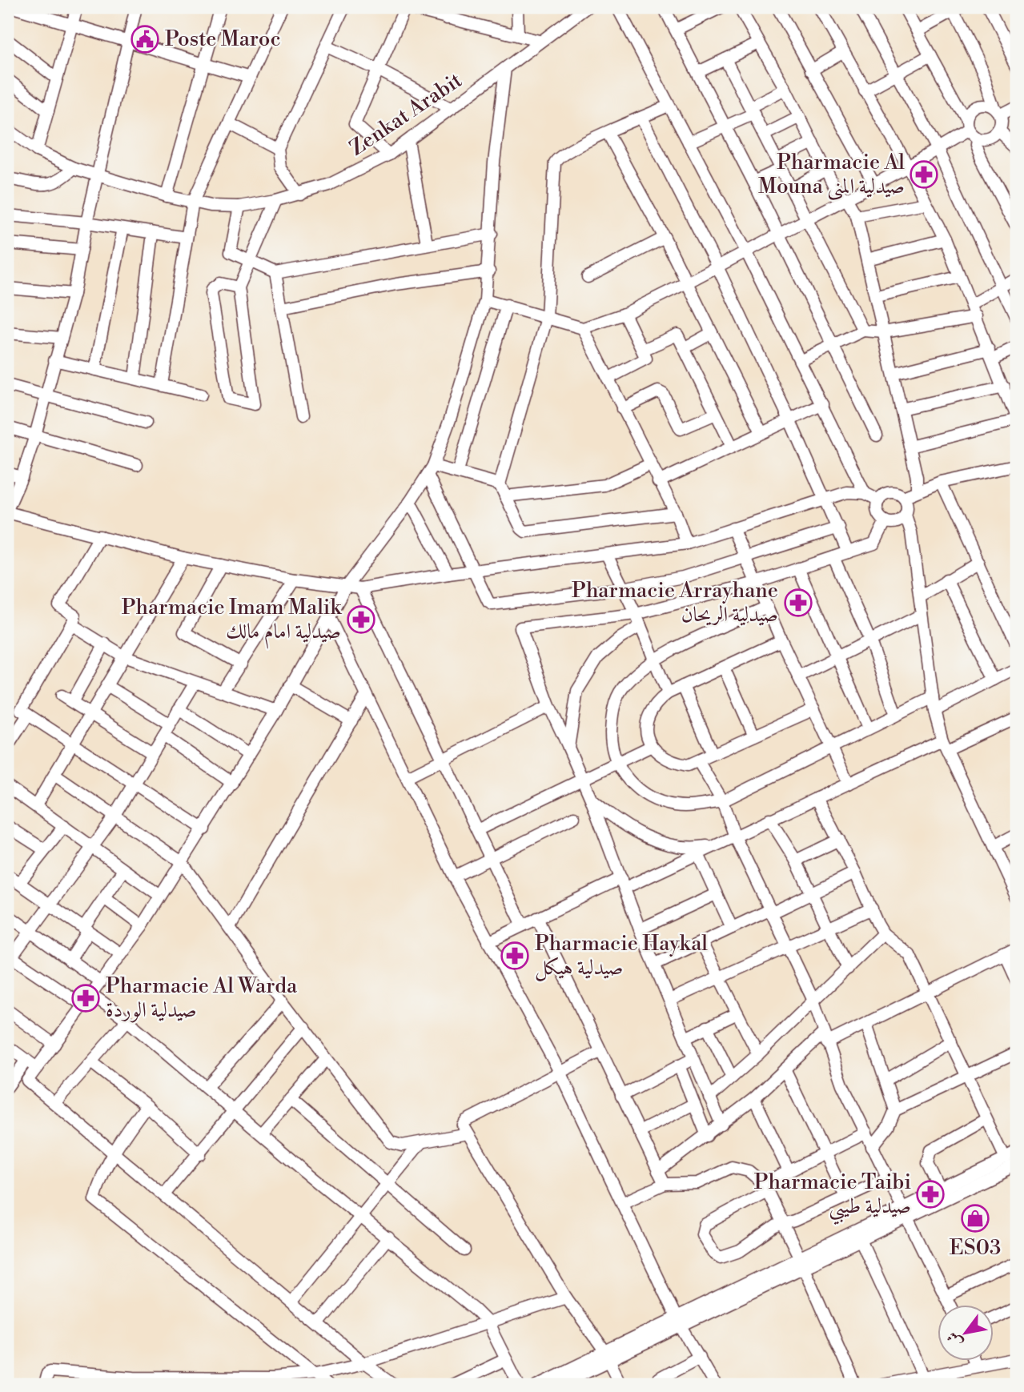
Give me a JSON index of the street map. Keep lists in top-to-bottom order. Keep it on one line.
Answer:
{"streets":{"street":["Zenkat Arabit"]},"places":{"public building":["Poste Maroc"],"pharmacy":["Pharmacie Al Mouna صيدلية المنى","Pharmacie Arrayhane صيدلية الريحان","Pharmacie Imam Malik صيدلية امام مالك","Pharmacie Haykal صيدلية هيكل","Pharmacie Al Warda صيدلية الوردة","Pharmacie Taibi صيدلية طيبي"],"shop":["ES03"]},"north":"bottom left"}
